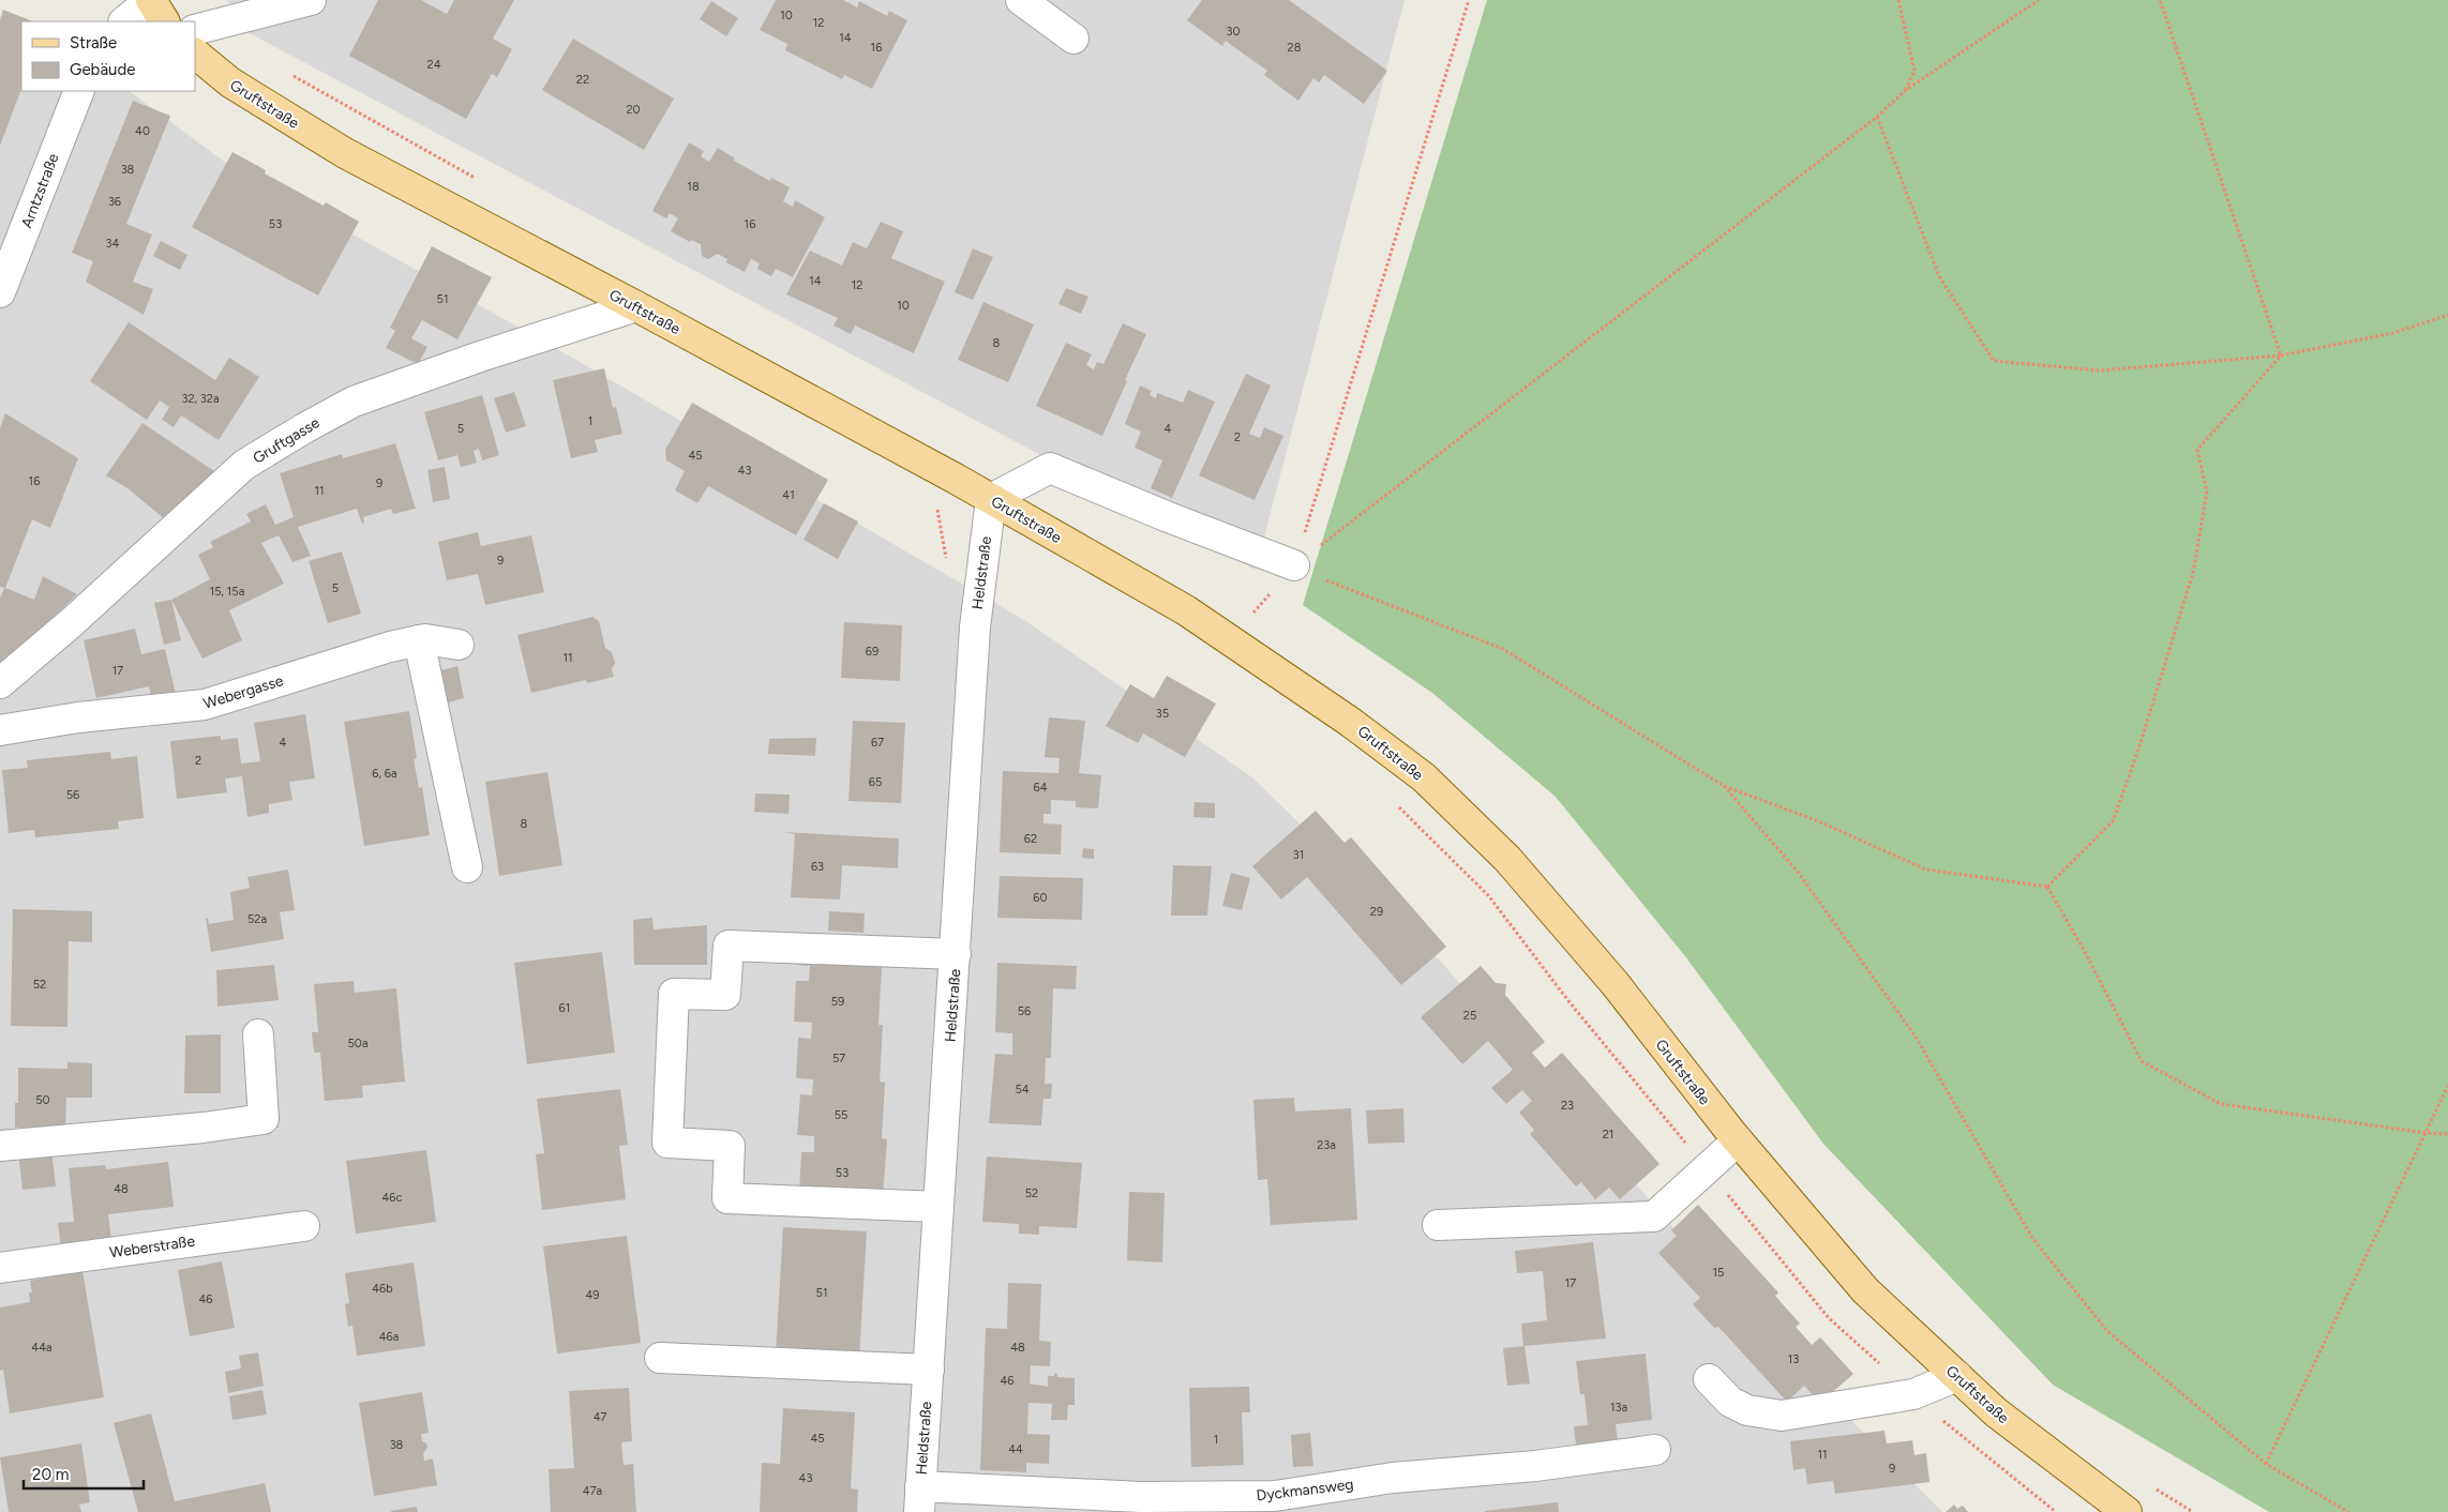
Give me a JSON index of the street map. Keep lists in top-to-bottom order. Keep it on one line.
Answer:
{"streets":{"main road":["Gruftstraße"],"street":["Arntzstraße","Gruftgasse","Heldstraße","Webergasse","Weberstraße","Dyckmansweg"]},"crossings":[["Gruftstraße","Gruftgasse"],["Gruftstraße","Heldstraße"],["Heldstraße","Dyckmansweg"]],"house_numbers":["10","12","30","14","16","28","24","22","20","40","38","18","36","53","16","34","14","12","51","10","8","32, 32a","1","5","4","2","45","43","16","9","11","41","9","5","15, 15a","69","11","17","35","4","67","2","6, 6a","65","64","56","8","62","31","63","60","29","52a","52","59","61","56","25","50a","57","54","50","23","55","21","23a","53","48","52","46c","15","17","46b","51","49","46","46a","44a","48","13","46","13a","47","45","1","38","44","11","9","43","47a"],"legend":["Straße","Gebäude"],"scale_bar":"20 m"}
